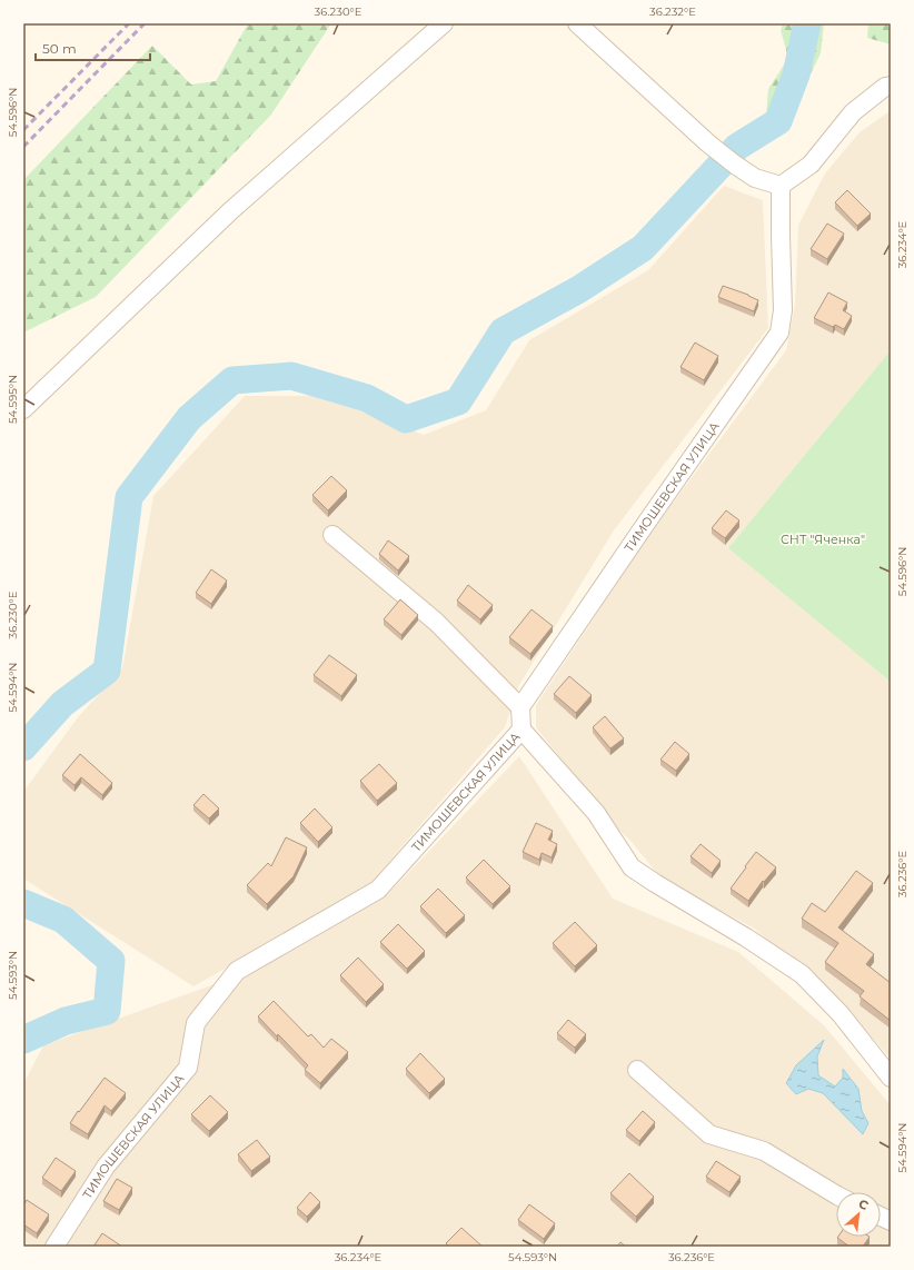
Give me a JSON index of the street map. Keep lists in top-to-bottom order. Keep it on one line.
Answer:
{"streets":{"street":["ТИМОШЕВСКАЯ УЛИЦА"]},"parks":["СНТ \"Яченка\""],"scale_bar":"50 m","north":"top right","coordinates":["36.230°E","36.232°E","54.596°N","36.234°E","54.595°N","54.594°N","36.236°E","54.593°N"]}
